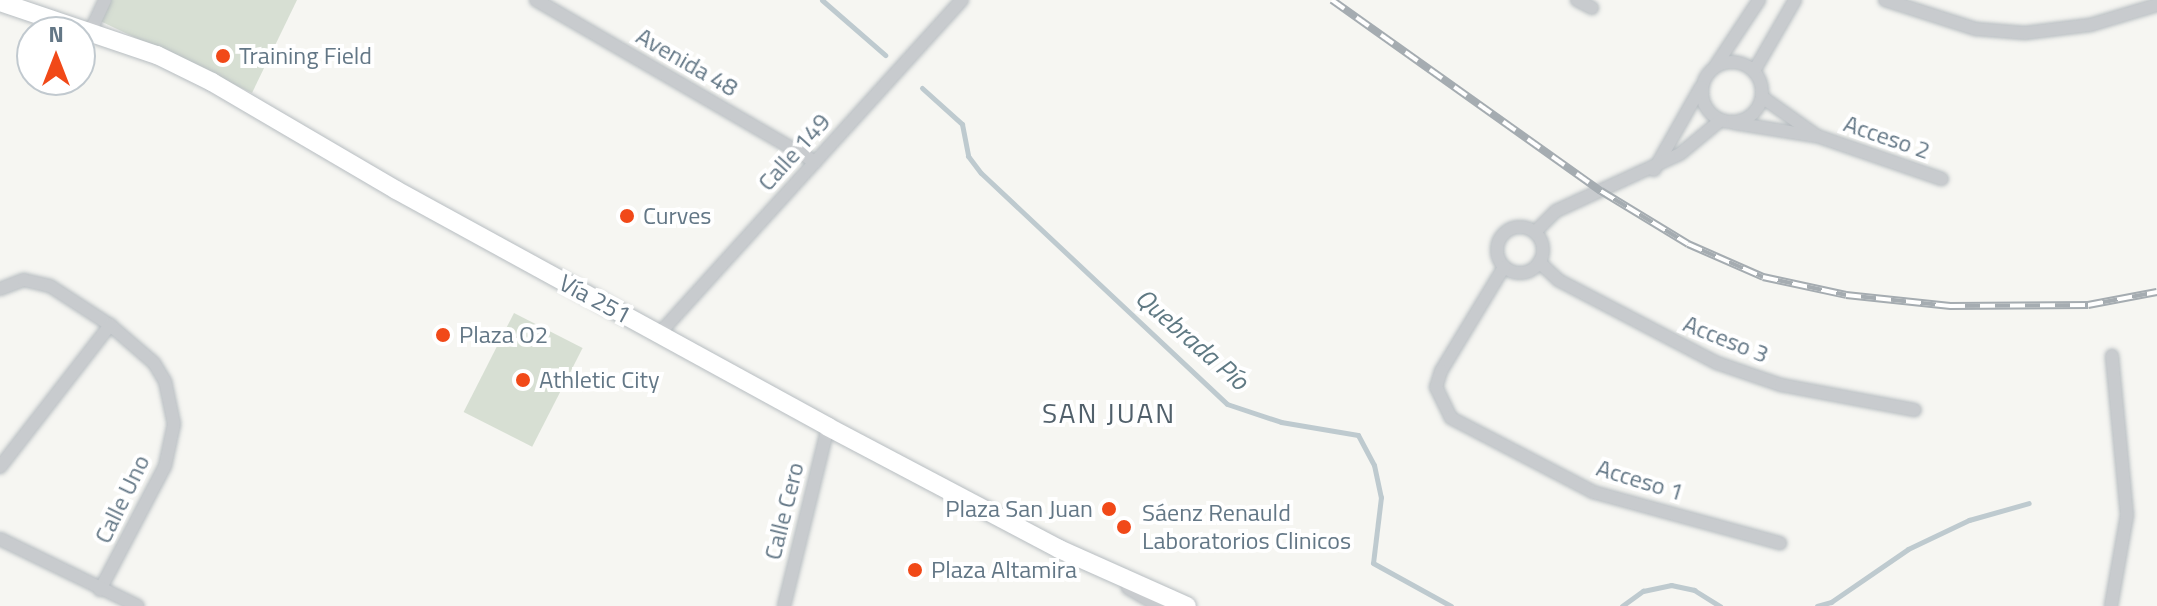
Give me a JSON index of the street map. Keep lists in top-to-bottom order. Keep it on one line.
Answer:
{"streets":{"main road":["Vía 251"],"street":["Avenida 48","Acceso 2","Calle 149","Acceso 3","Acceso 1","Calle Uno","Calle Cero"]},"crossings":[["Avenida 48","Calle 149"],["Calle 149","Vía 251"],["Vía 251","Calle Cero"],["Acceso 3","Acceso 1"]],"districts":["SAN JUAN"],"water":["Quebrada Pío"],"places":["Training Field","Curves","Plaza O2","Athletic City","Plaza San Juan","Sáenz Renauld Laboratorios Clinicos","Plaza Altamira"],"north":"top"}
